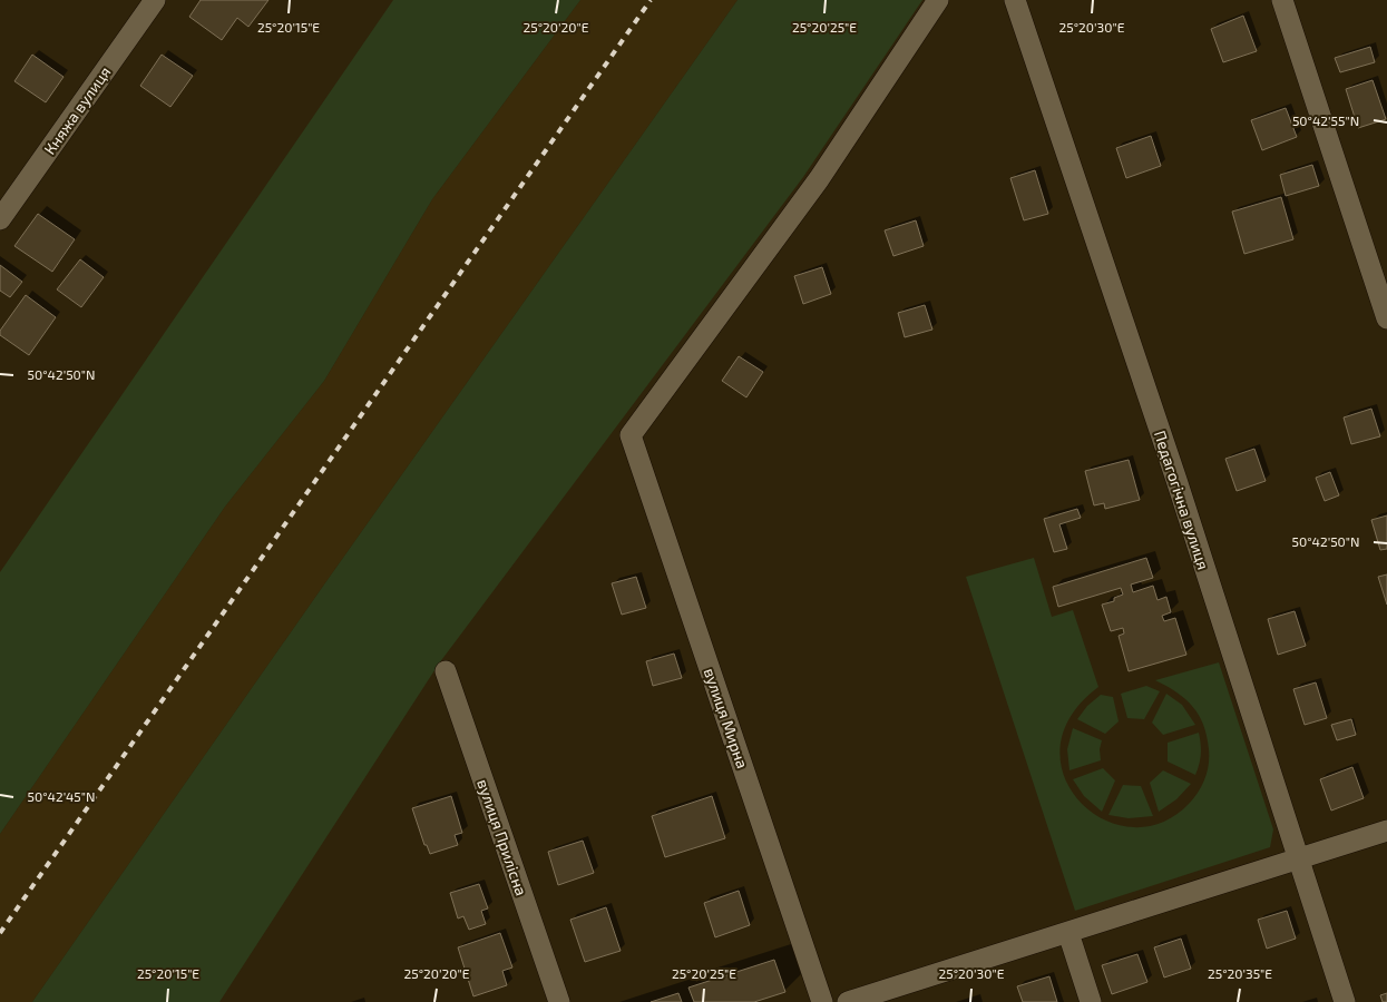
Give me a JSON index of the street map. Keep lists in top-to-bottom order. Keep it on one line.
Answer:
{"streets":{"street":["Княжа вулиця","Педагогічна вулиця","вулиця Мирна","вулиця Прилісна"]},"coordinates":["25°20'15\"E","25°20'20\"E","25°20'25\"E","25°20'30\"E","50°42'55\"N","50°42'50\"N","50°42'45\"N","25°20'35\"E"]}
